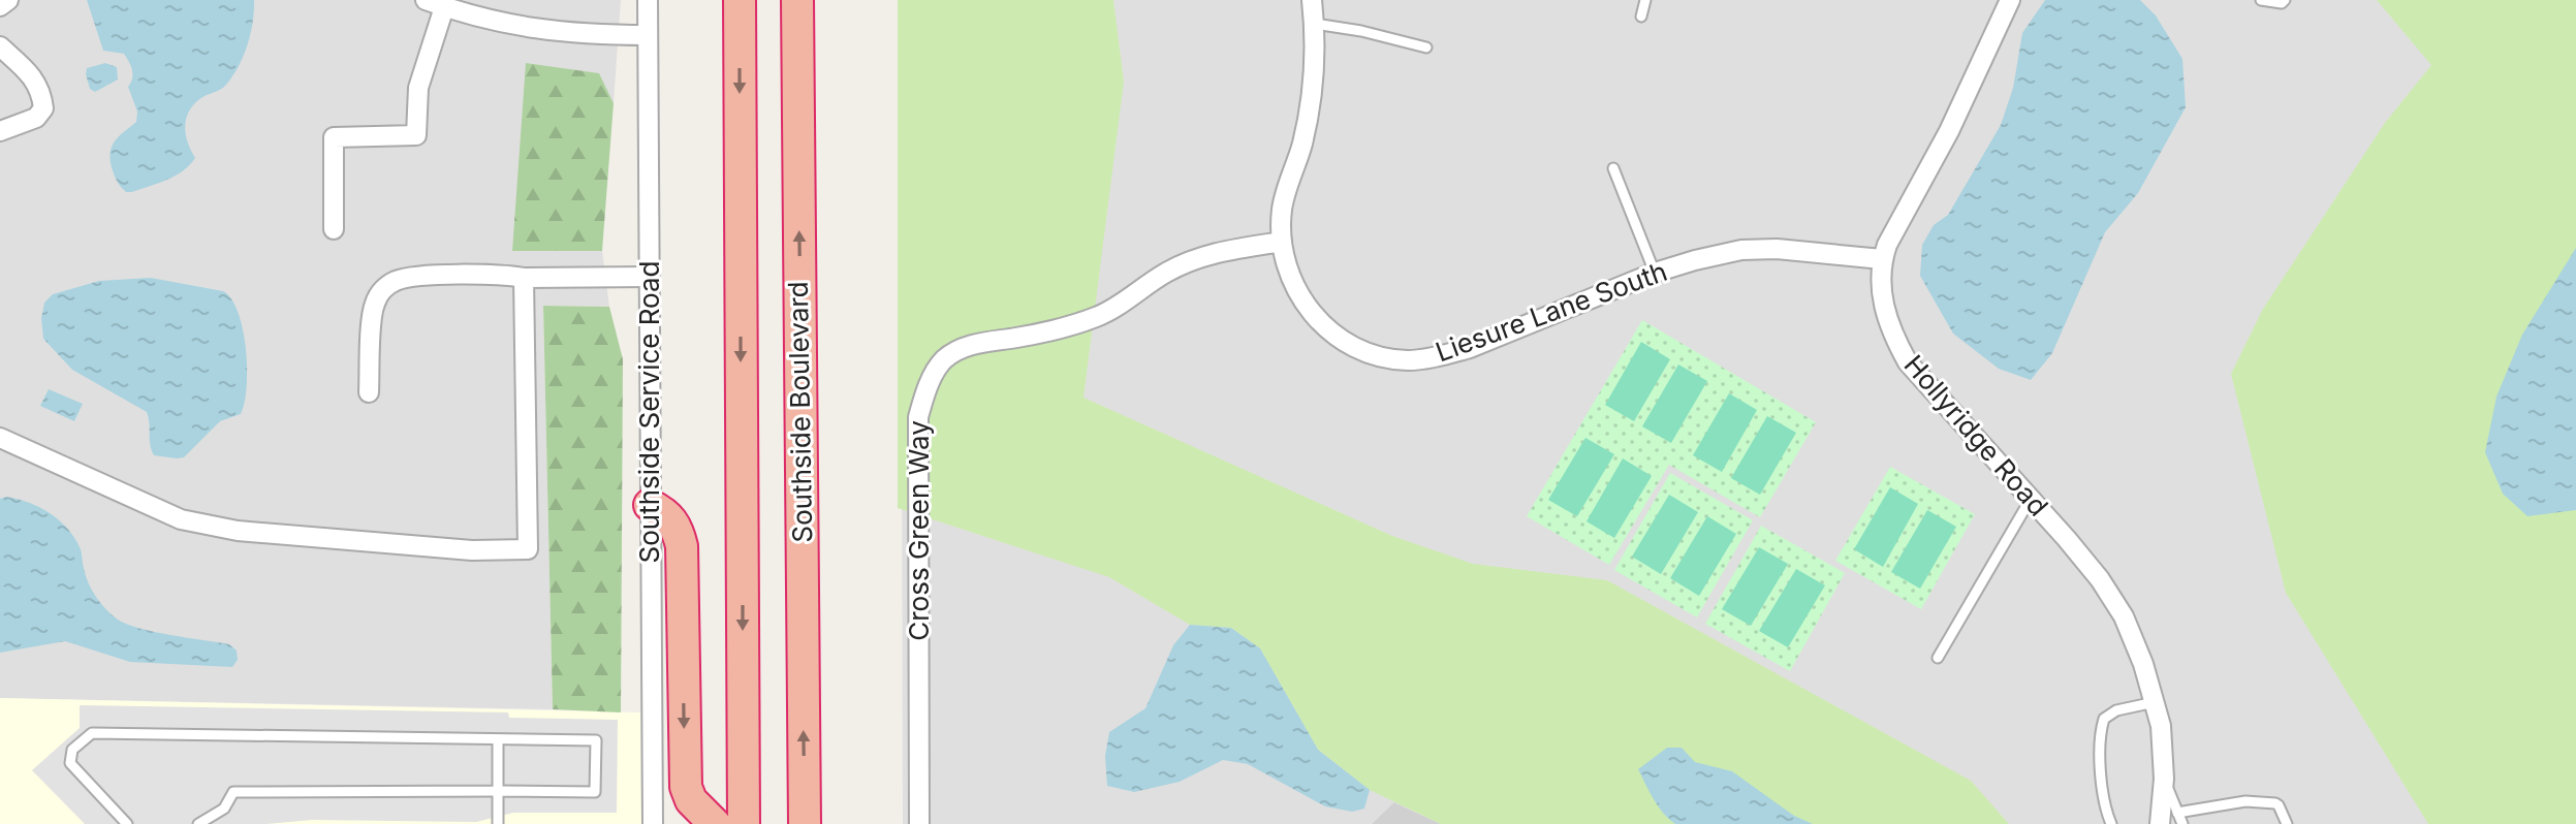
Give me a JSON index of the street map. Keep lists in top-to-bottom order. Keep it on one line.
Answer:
{"streets":{"highway":["Southside Boulevard"],"street":["Liesure Lane South","Southside Service Road","Hollyridge Road","Cross Green Way"]},"crossings":[["Liesure Lane South","Hollyridge Road"],["Liesure Lane South","Cross Green Way"]]}
